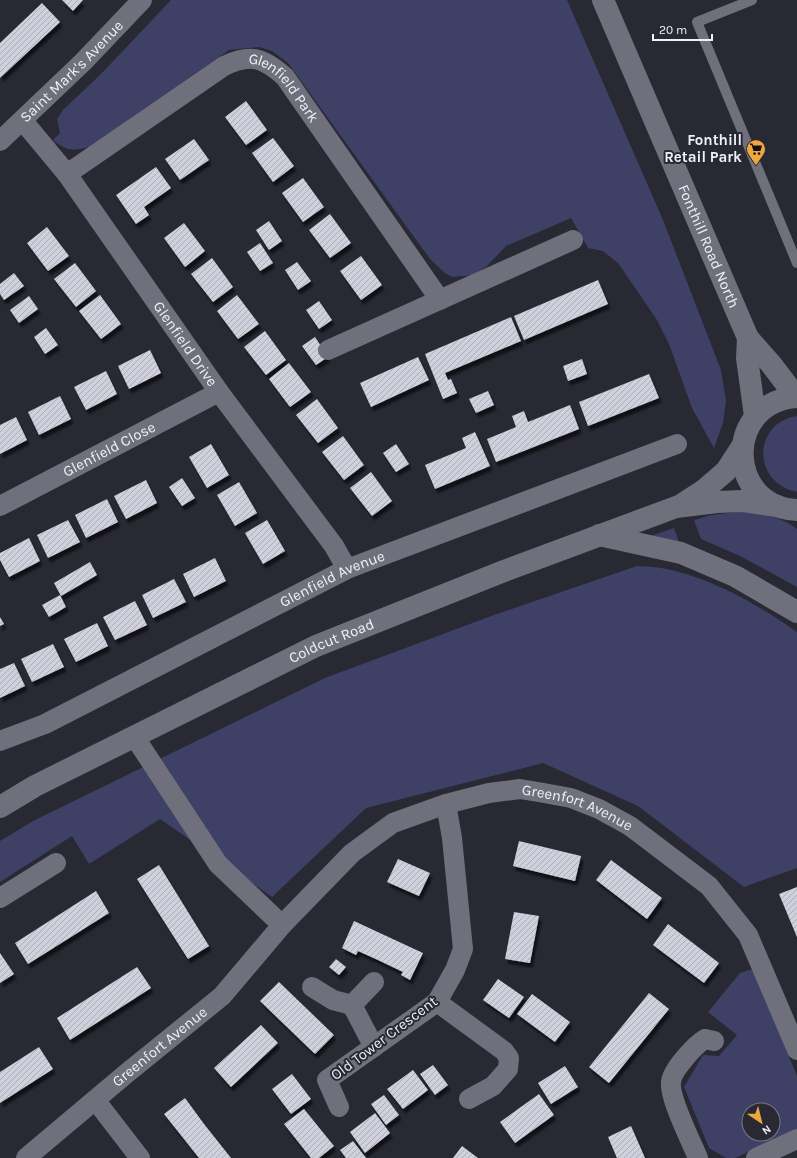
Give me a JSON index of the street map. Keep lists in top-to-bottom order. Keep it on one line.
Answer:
{"streets":{"main road":["Fonthill Road North","Coldcut Road"],"street":["Saint Mark's Avenue","Glenfield Park","Glenfield Drive","Glenfield Close","Glenfield Avenue","Greenfort Avenue","Old Tower Crescent"]},"crossings":[["Saint Mark's Avenue","Glenfield Drive"],["Glenfield Park","Glenfield Drive"],["Glenfield Drive","Glenfield Close"],["Glenfield Drive","Glenfield Avenue"],["Greenfort Avenue","Old Tower Crescent"]],"places":{"supermarket":["Fonthill Retail Park"]},"scale_bar":"20 m","north":"bottom right"}
